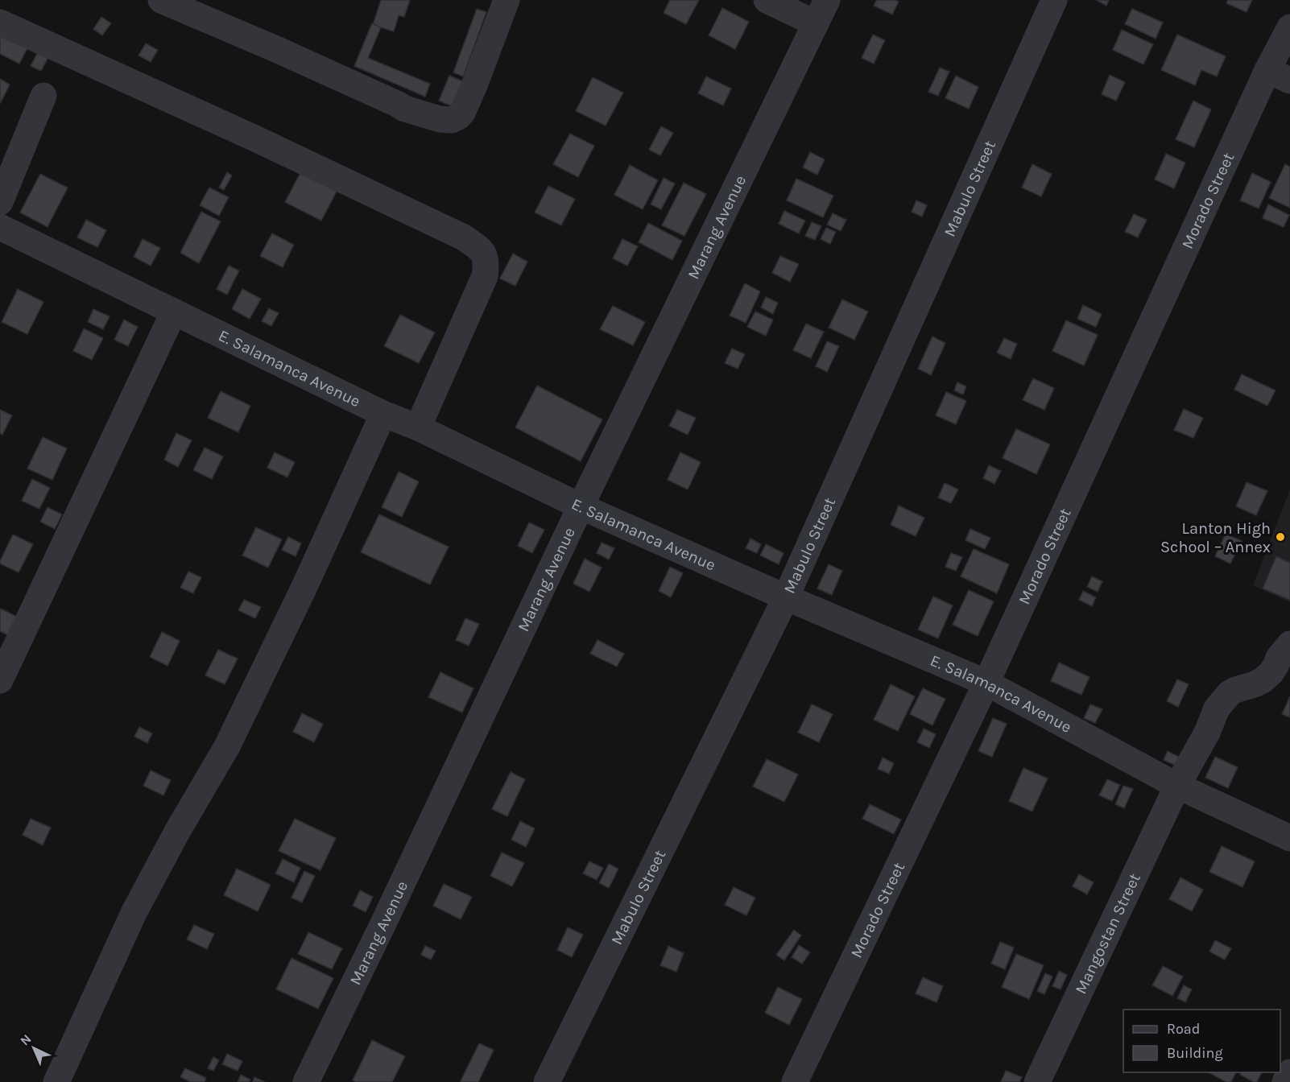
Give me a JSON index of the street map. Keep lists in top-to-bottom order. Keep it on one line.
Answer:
{"streets":{"street":["Mabulo Street","Morado Street","Marang Avenue","E. Salamanca Avenue","Mangostan Street"]},"crossings":[["Mabulo Street","E. Salamanca Avenue"],["Morado Street","E. Salamanca Avenue"],["Marang Avenue","E. Salamanca Avenue"],["E. Salamanca Avenue","Mangostan Street"]],"places":["Lanton High School – Annex"],"legend":["Road","Building"],"north":"top left"}
